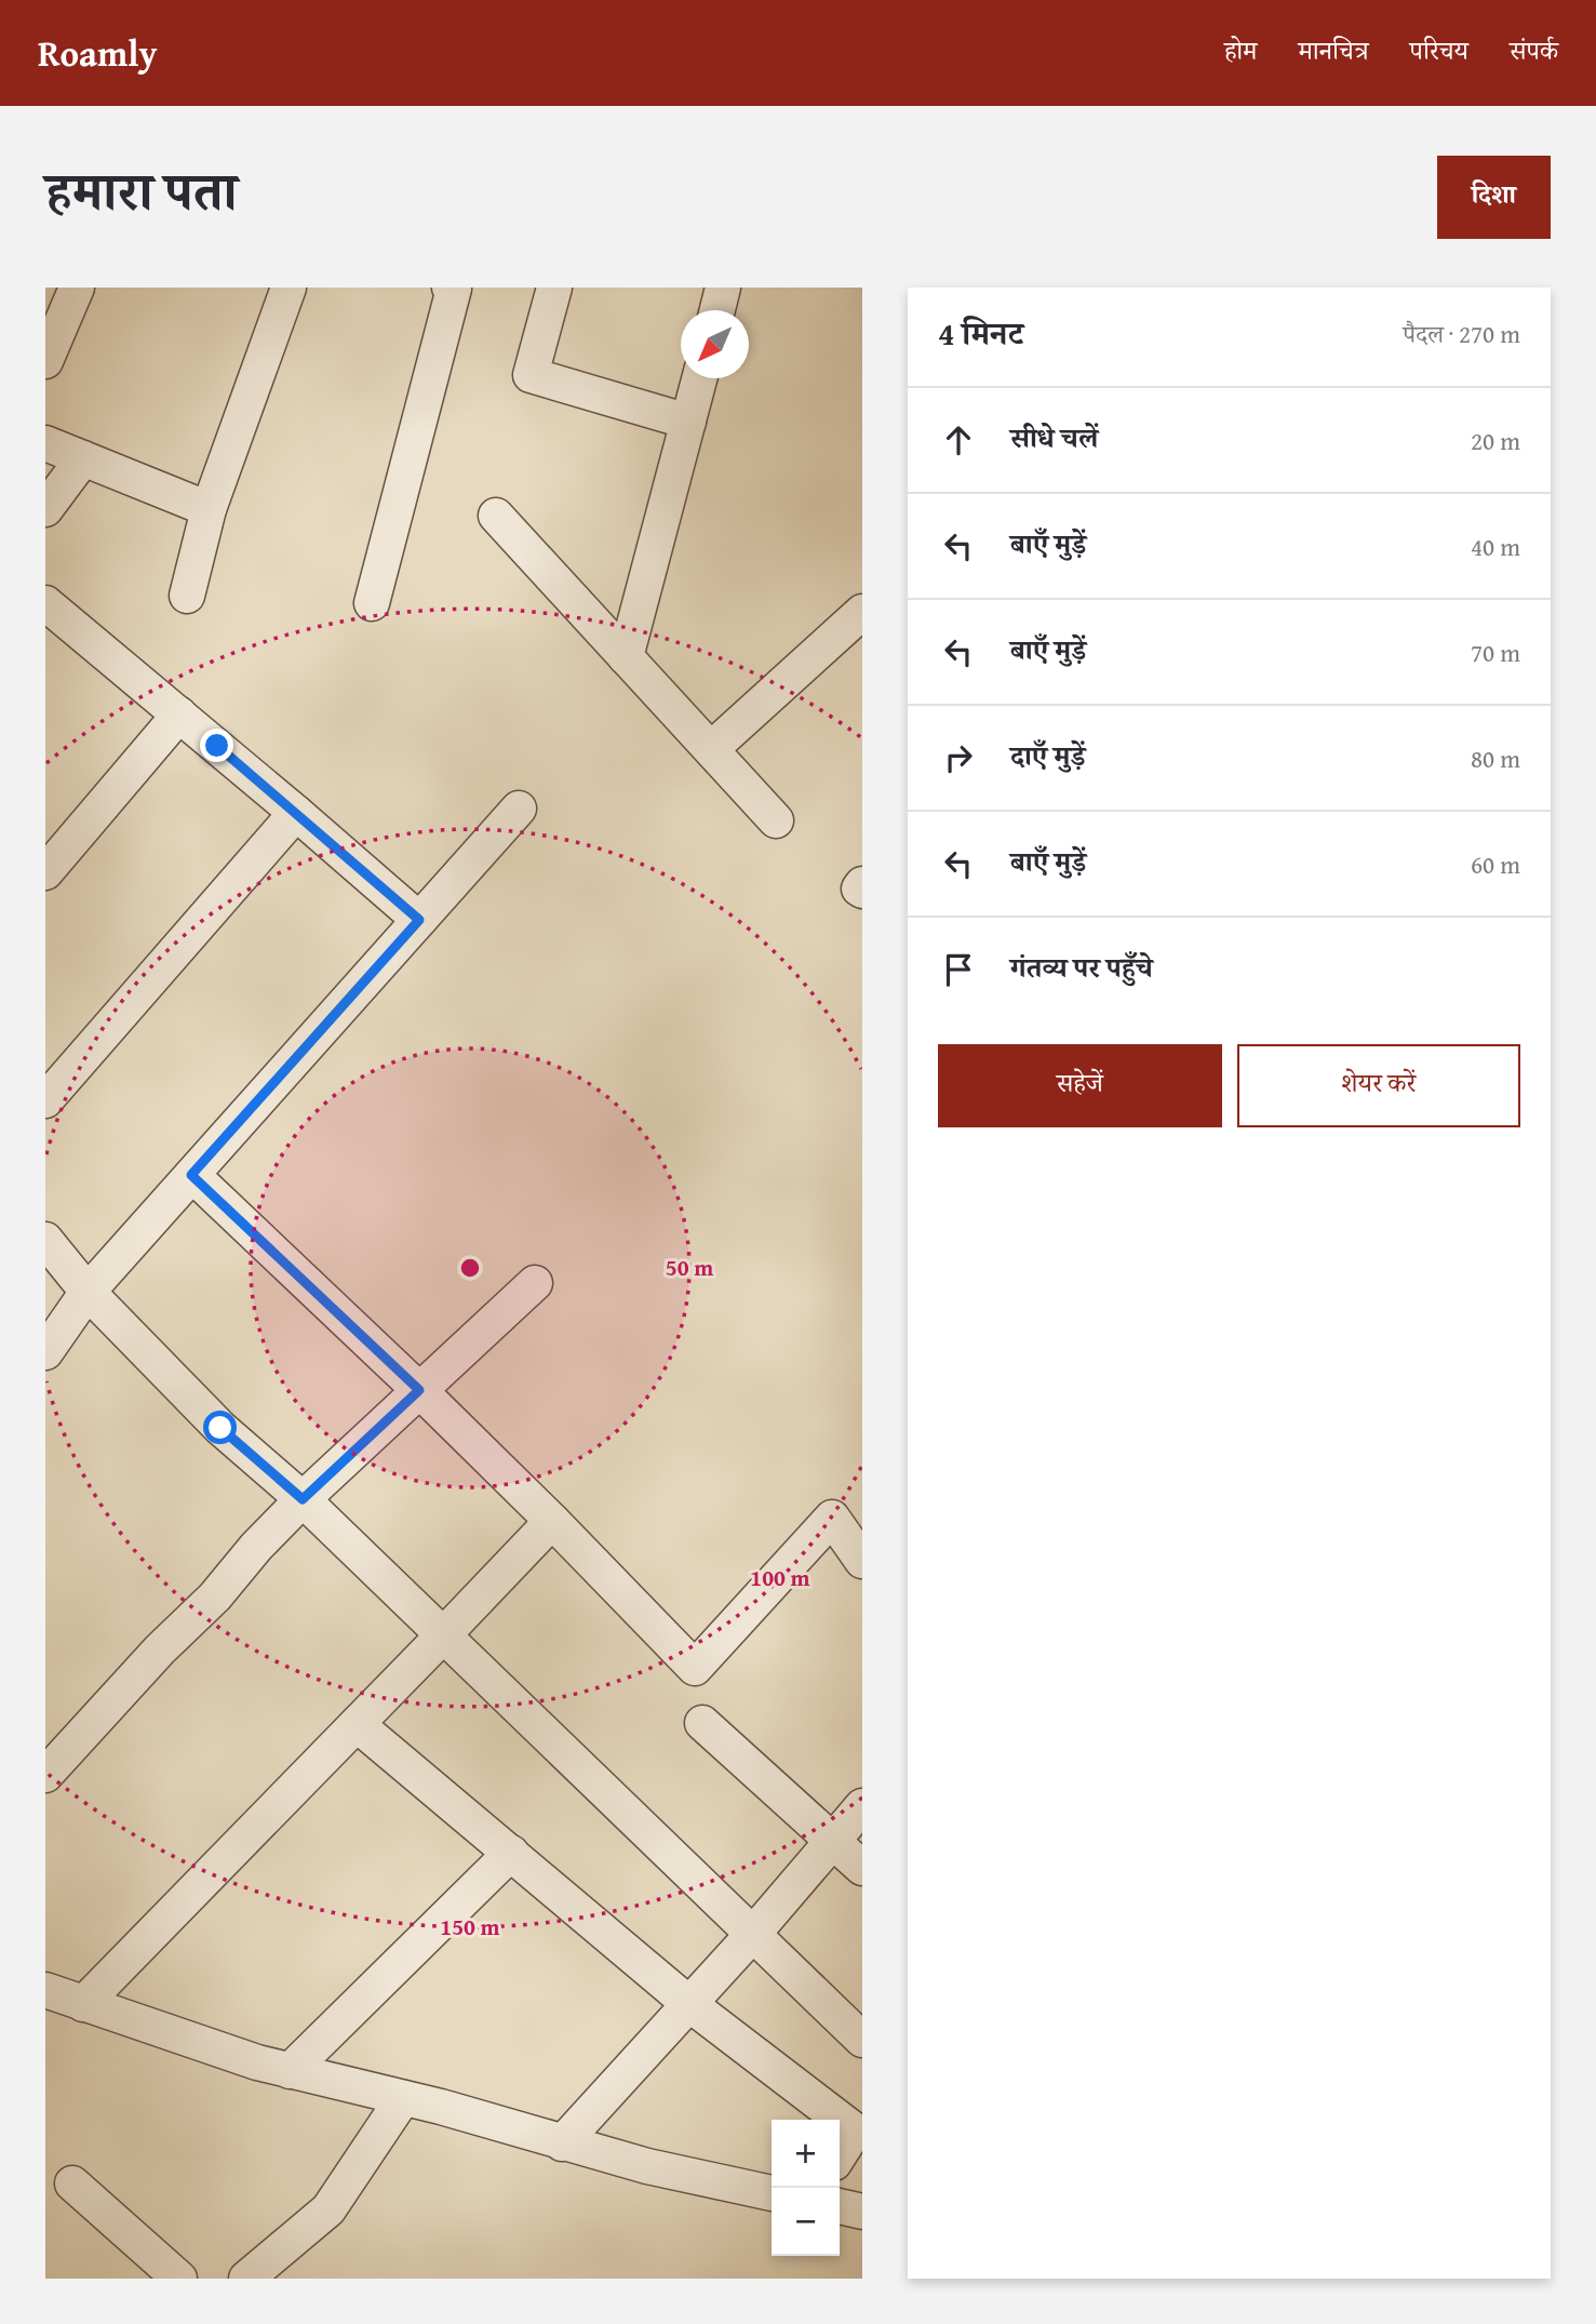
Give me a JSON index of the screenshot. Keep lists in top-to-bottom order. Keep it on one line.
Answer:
{"north":"bottom left","page":{"header":"Roamly","nav":["होम","मानचित्र","परिचय","संपर्क"],"title":"हमारा पता","buttons":["दिशा",["सहेजें","शेयर करें"]],"heading":["4 मिनट","पैदल · 270 m"],"list":[["सीधे चलें","20 m"],["बाएँ मुड़ें","40 m"],["बाएँ मुड़ें","70 m"],["दाएँ मुड़ें","80 m"],["बाएँ मुड़ें","60 m"],"गंतव्य पर पहुँचे"],"map_buttons":["+","−"]},"rings":["50 m","100 m","150 m"]}
